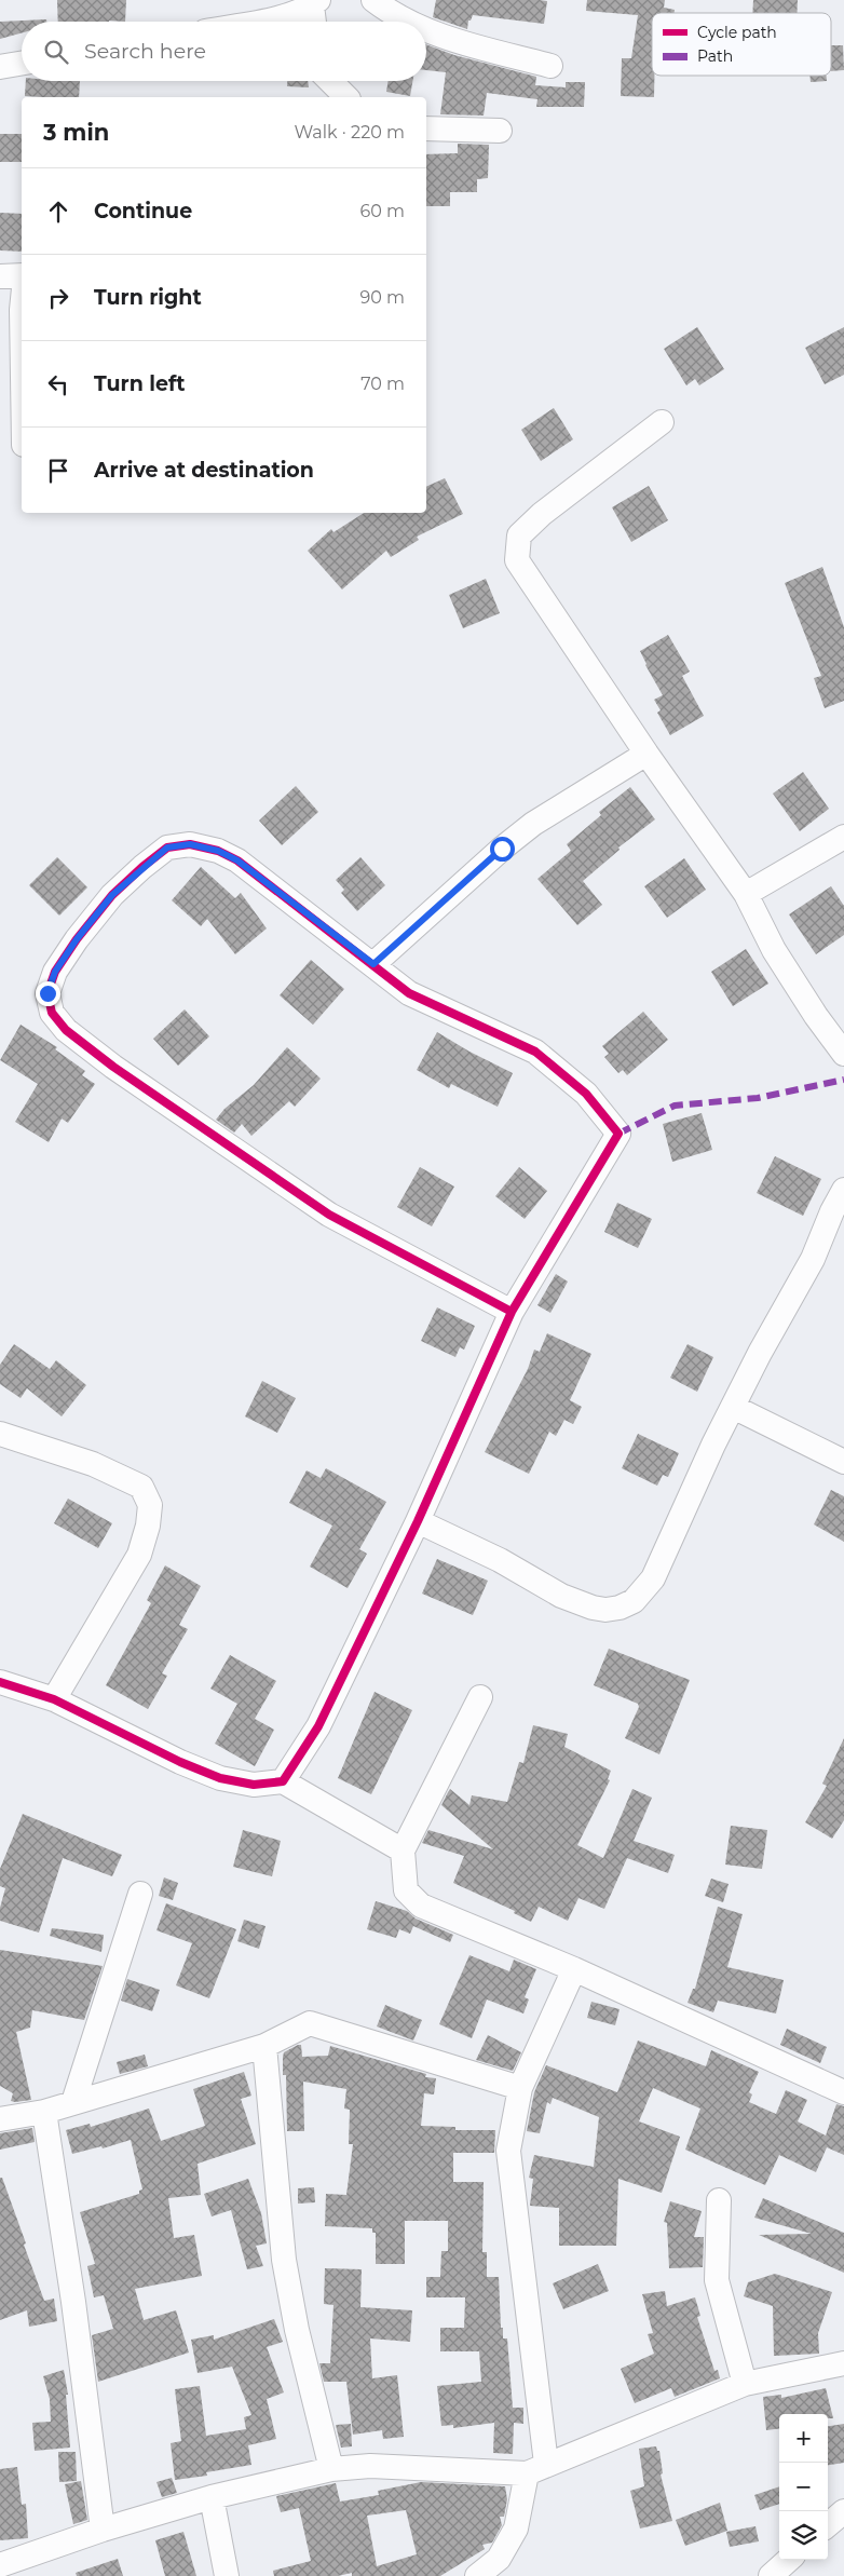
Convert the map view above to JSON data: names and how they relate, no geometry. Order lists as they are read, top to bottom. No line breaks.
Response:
{"legend":["Cycle path","Path"],"page":{"search":"Search here","heading":["3 min","Walk · 220 m"],"list":[["Continue","60 m"],["Turn right","90 m"],["Turn left","70 m"],"Arrive at destination"],"map_buttons":["+","−"]}}
